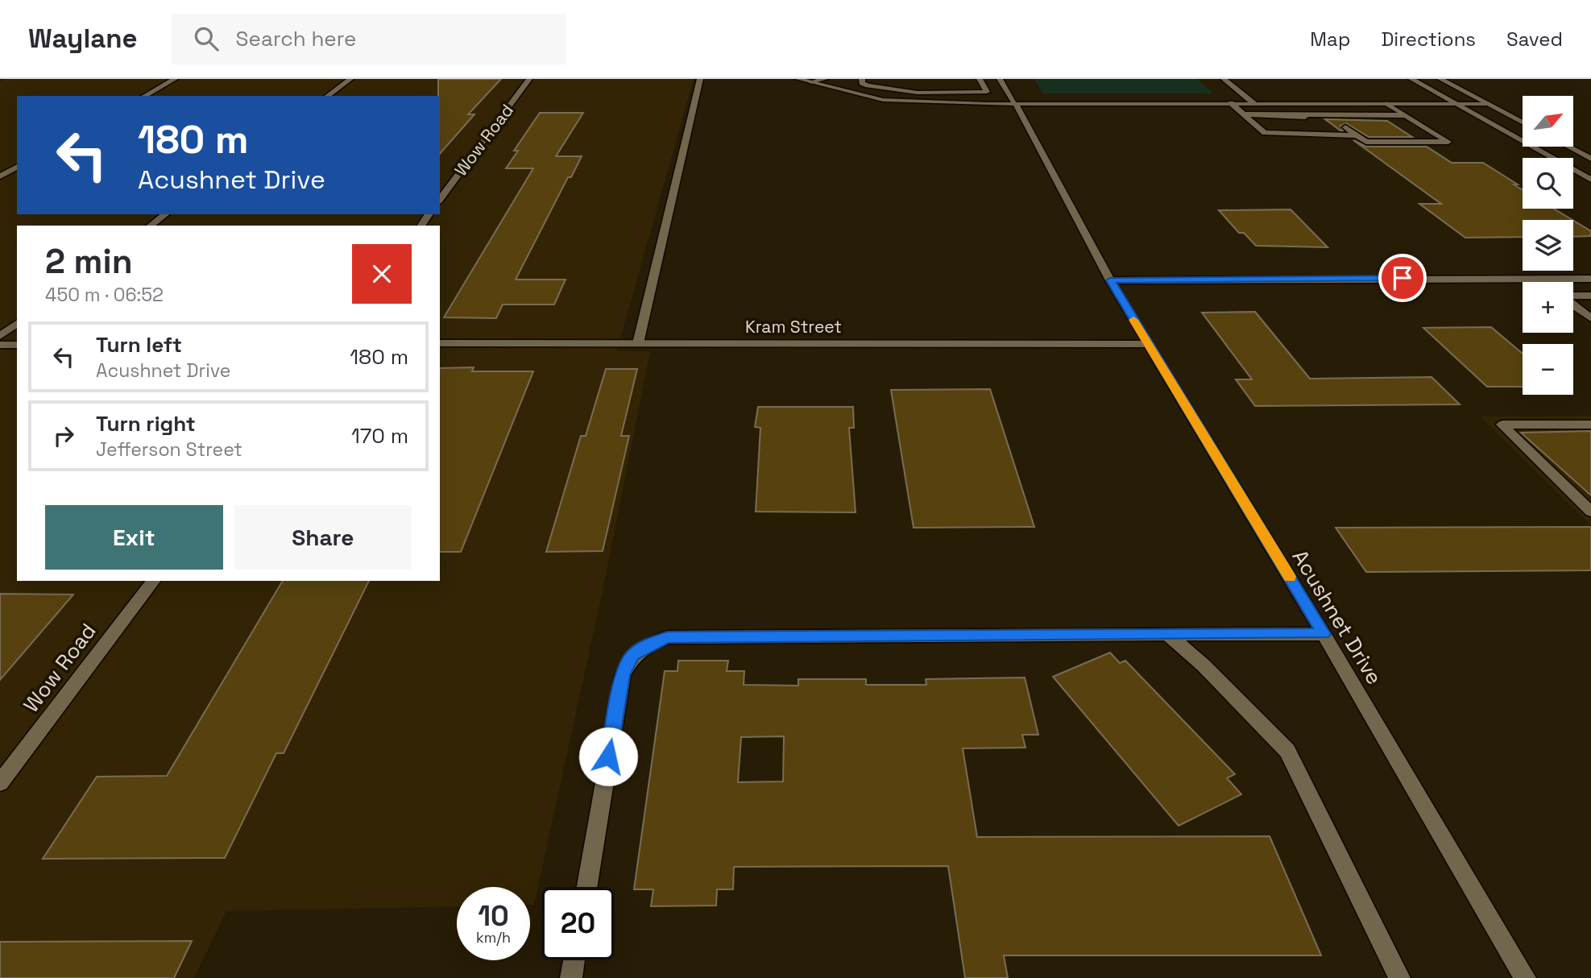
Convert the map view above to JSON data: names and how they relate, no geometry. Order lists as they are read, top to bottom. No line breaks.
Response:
{"streets":{"street":["Wow Road","Kram Street","Acushnet Drive"]},"crossings":[["Kram Street","Acushnet Drive"]],"north":"top right","page":{"header":"Waylane","search":"Search here","nav":["Map","Directions","Saved"],"map_buttons":["+","−"],"turn":["180 m","Acushnet Drive"],"heading":["2 min","450 m · 06:52"],"list":[{"name":"Turn left","note":"Acushnet Drive","value":"180 m"},{"name":"Turn right","note":"Jefferson Street","value":"170 m"}],"buttons":["Exit","Share"],"speed":"10 km/h","limit":"20"}}
